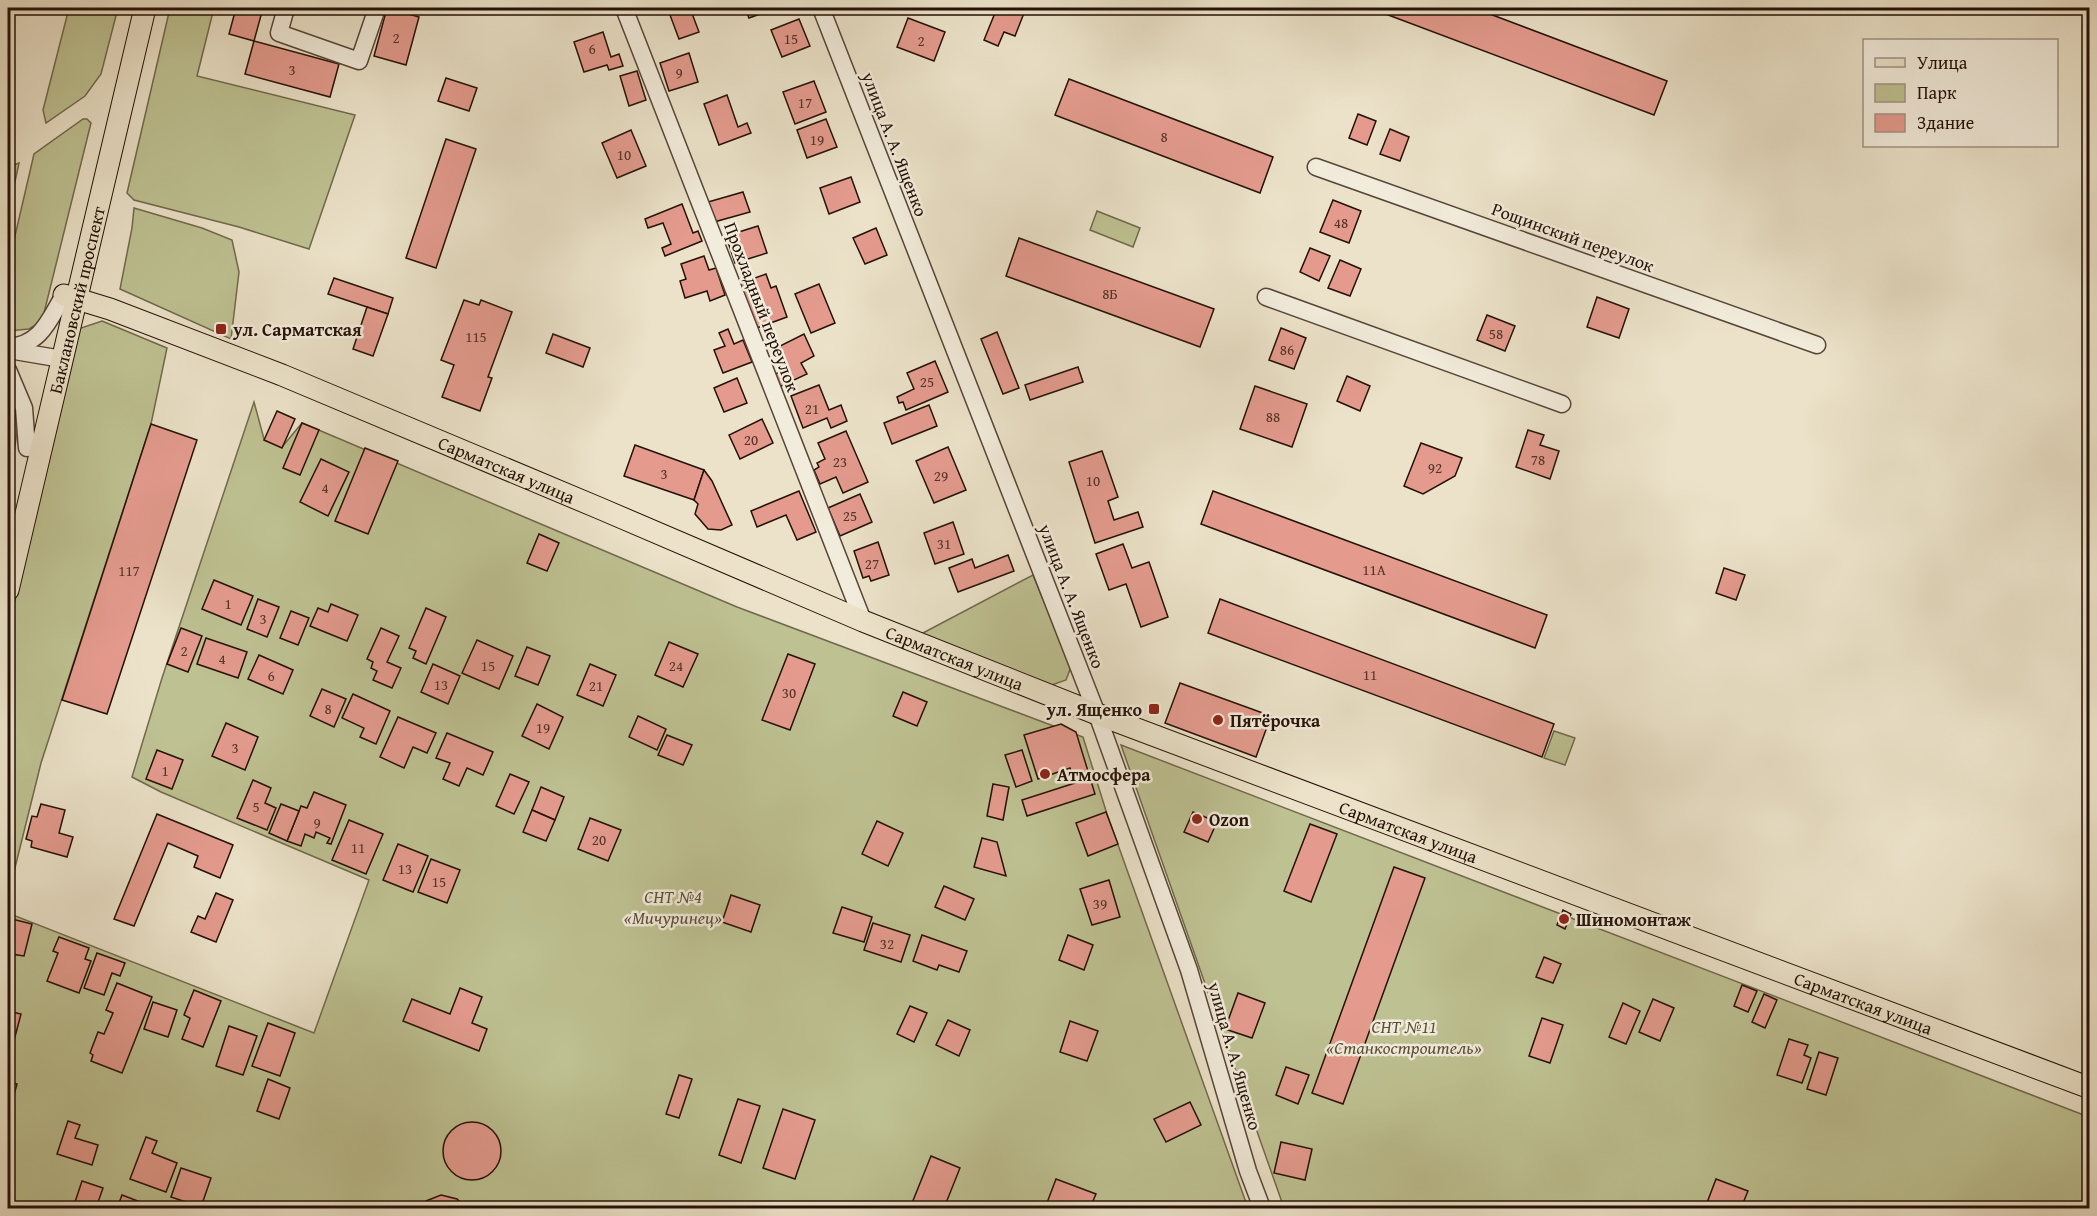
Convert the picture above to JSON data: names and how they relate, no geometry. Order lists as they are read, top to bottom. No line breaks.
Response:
{"streets":{"main road":["Баклановский проспект","Сарматская улица"],"street":["улица А. А. Ященко","Рощинский переулок","Прохладный переулок"]},"crossings":[["улица А. А. Ященко","Сарматская улица"],["Баклановский проспект","Сарматская улица"],["Прохладный переулок","Сарматская улица"]],"parks":["СНТ №4 «Мичуринец»","СНТ №11 «Станкостроитель»"],"places":{"transit":["ул. Сарматская","ул. Ященко"],"other":["Пятёрочка","Атмосфера","Ozon","Шиномонтаж"]},"house_numbers":["2","15","2","6","3","9","17","8","19","10","48","8Б","58","115","86","25","21","88","20","78","23","92","3","29","10","4","25","31","27","11А","117","1","3","2","4","15","24","11","6","13","21","30","8","19","3","1","5","9","20","11","13","15","39","32"],"legend":["Улица","Парк","Здание"]}
